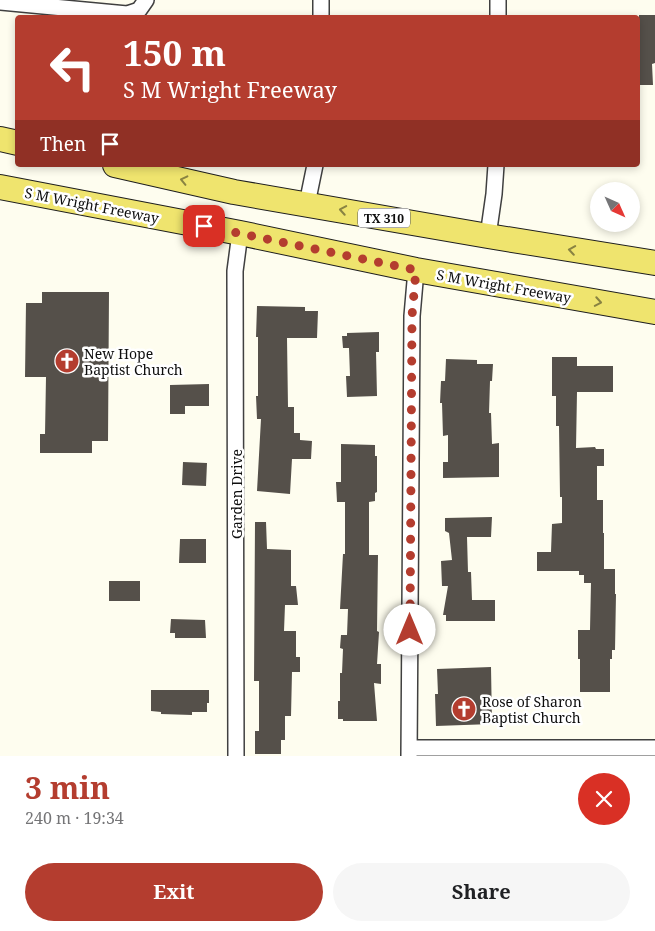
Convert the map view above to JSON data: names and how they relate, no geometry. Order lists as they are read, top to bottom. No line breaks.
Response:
{"streets":{"main road":["S M Wright Freeway","TX 310"],"street":["Garden Drive"]},"crossings":[["S M Wright Freeway","Garden Drive"]],"places":{"church":["New Hope Baptist Church","Rose of Sharon Baptist Church"]},"north":"bottom right","page":{"turn":["150 m","S M Wright Freeway"],"then":"Then","heading":["3 min","240 m · 19:34"],"buttons":["Exit","Share"]}}
